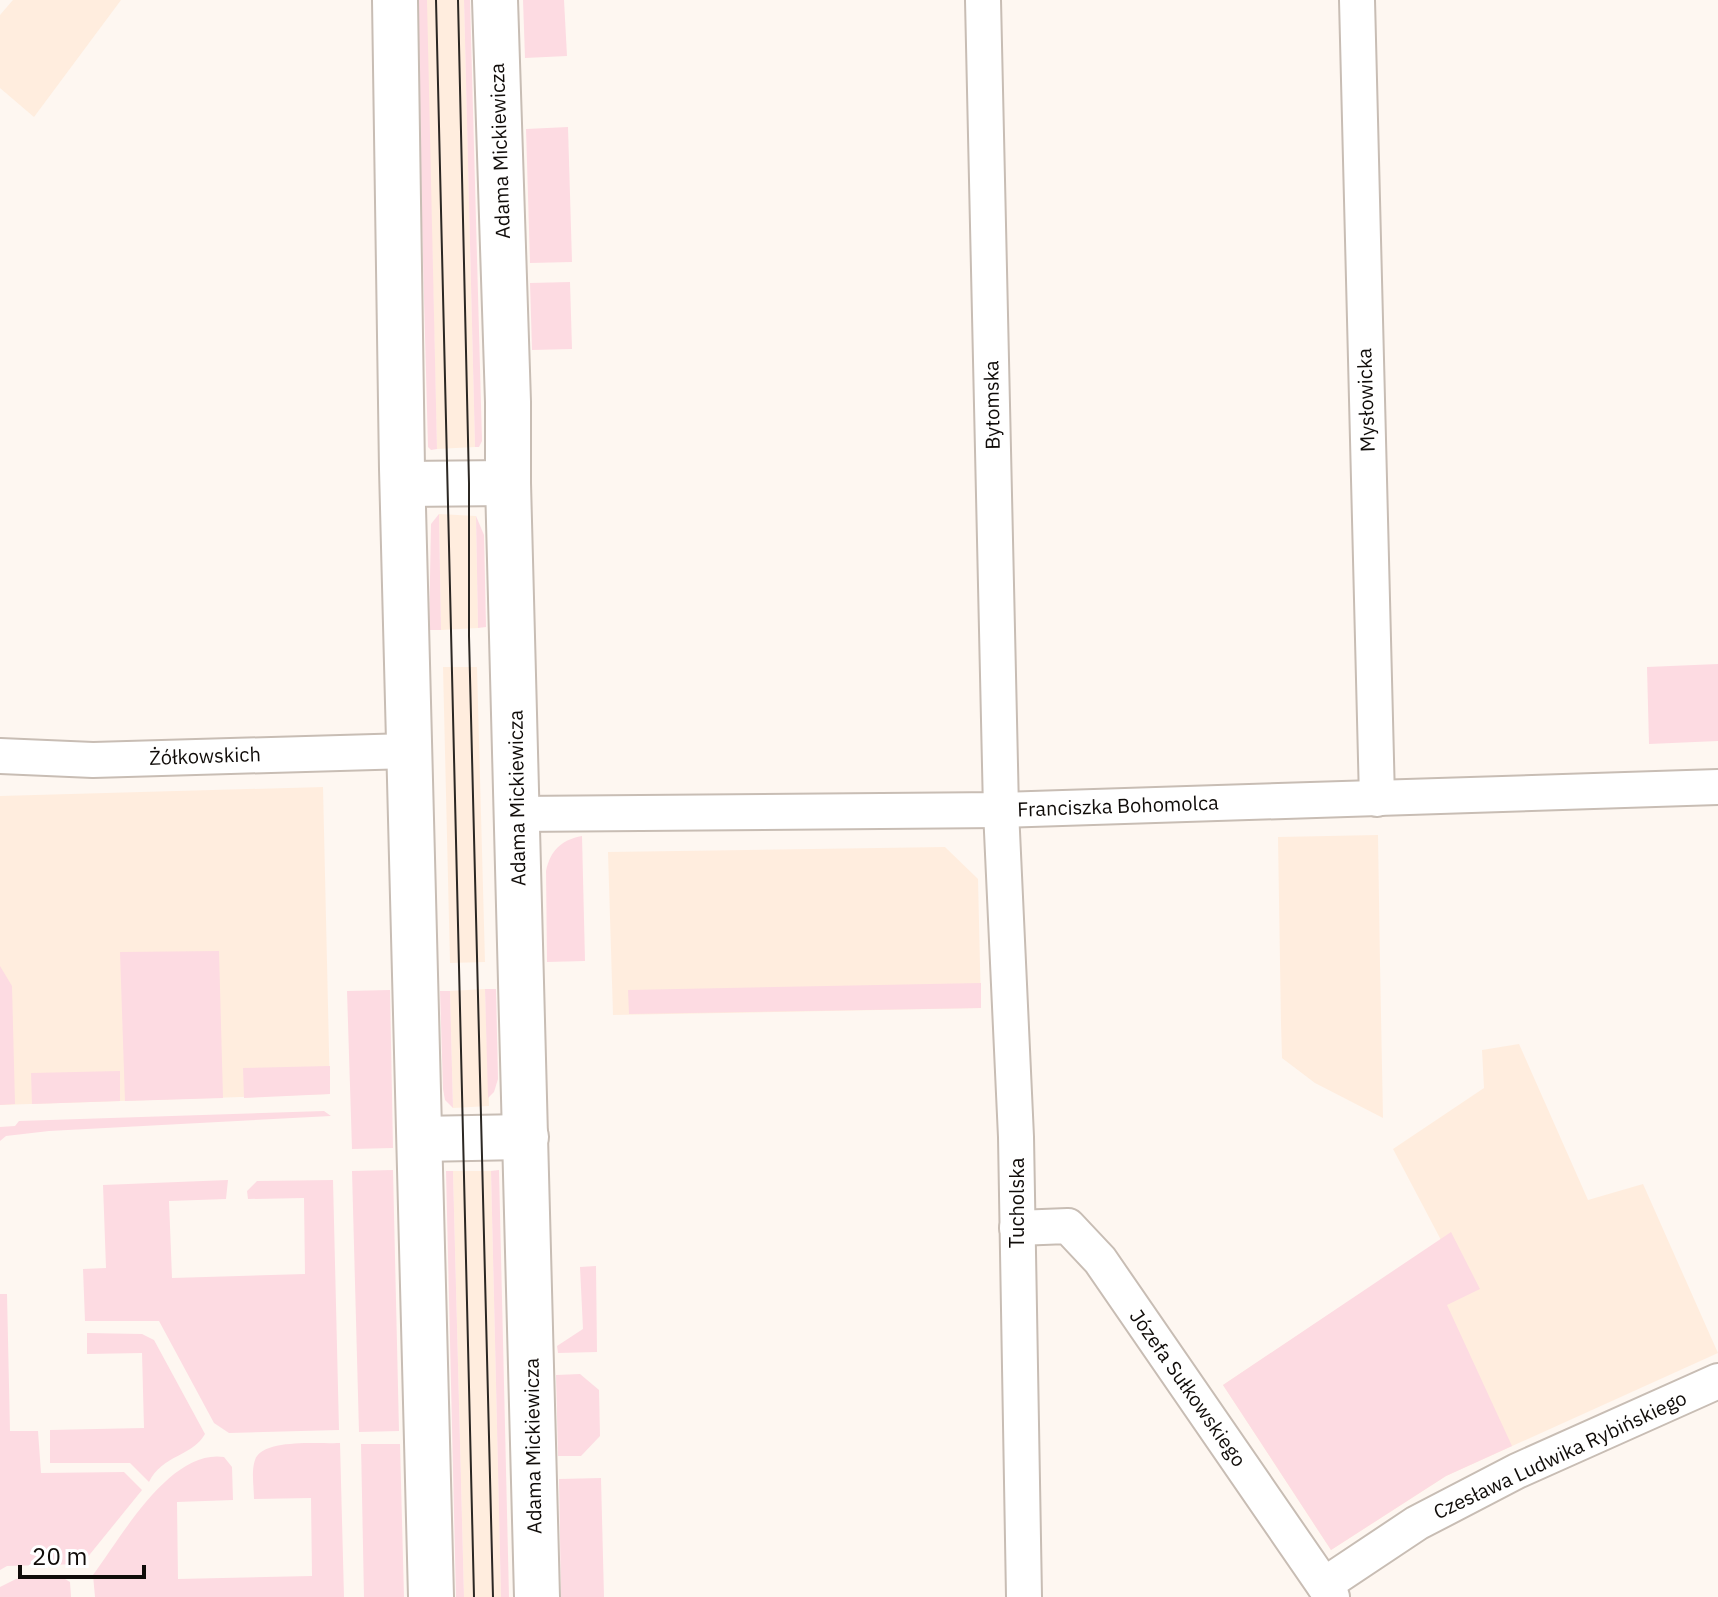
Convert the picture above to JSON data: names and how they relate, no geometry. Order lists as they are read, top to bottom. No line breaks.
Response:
{"streets":{"street":["Adama Mickiewicza","Mysłowicka","Bytomska","Żółkowskich","Franciszka Bohomolca","Tucholska","Józefa Sułkowskiego","Czesława Ludwika Rybińskiego"]},"crossings":[["Adama Mickiewicza","Franciszka Bohomolca"],["Mysłowicka","Franciszka Bohomolca"],["Bytomska","Franciszka Bohomolca"],["Bytomska","Tucholska"],["Franciszka Bohomolca","Tucholska"],["Tucholska","Józefa Sułkowskiego"],["Józefa Sułkowskiego","Czesława Ludwika Rybińskiego"]],"scale_bar":"20 m"}
